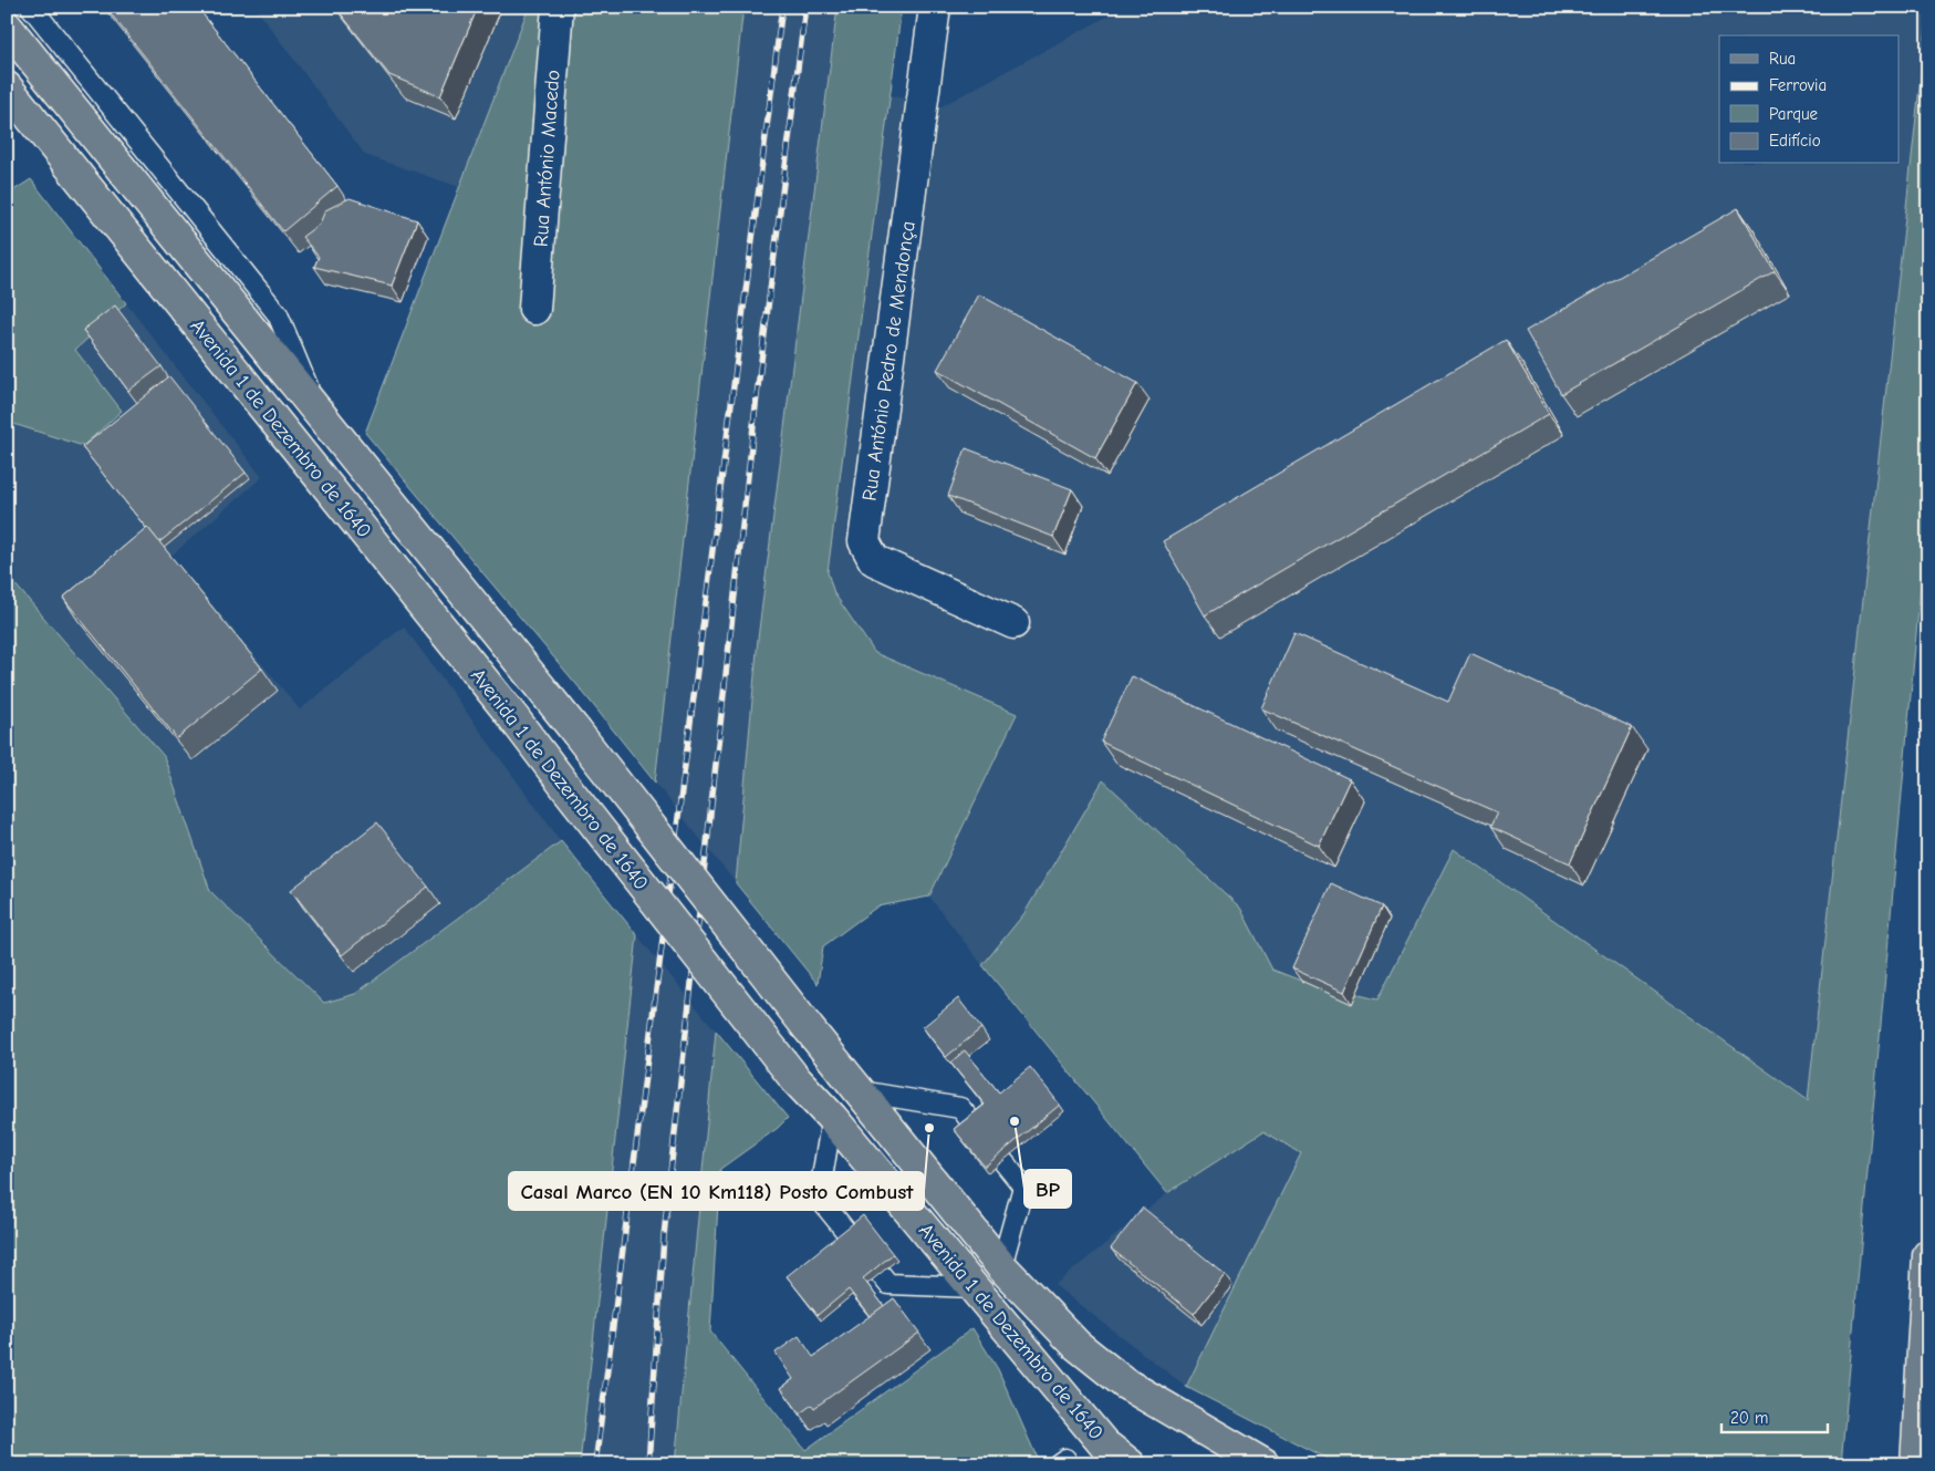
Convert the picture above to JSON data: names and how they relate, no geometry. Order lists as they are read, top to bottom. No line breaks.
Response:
{"streets":{"main road":["Avenida 1 de Dezembro de 1640"],"street":["Rua António Macedo","Rua António Pedro de Mendonça"]},"places":["BP","Casal Marco (EN 10 Km118) Posto Combust"],"legend":["Rua","Ferrovia","Parque","Edifício"],"scale_bar":"20 m"}
